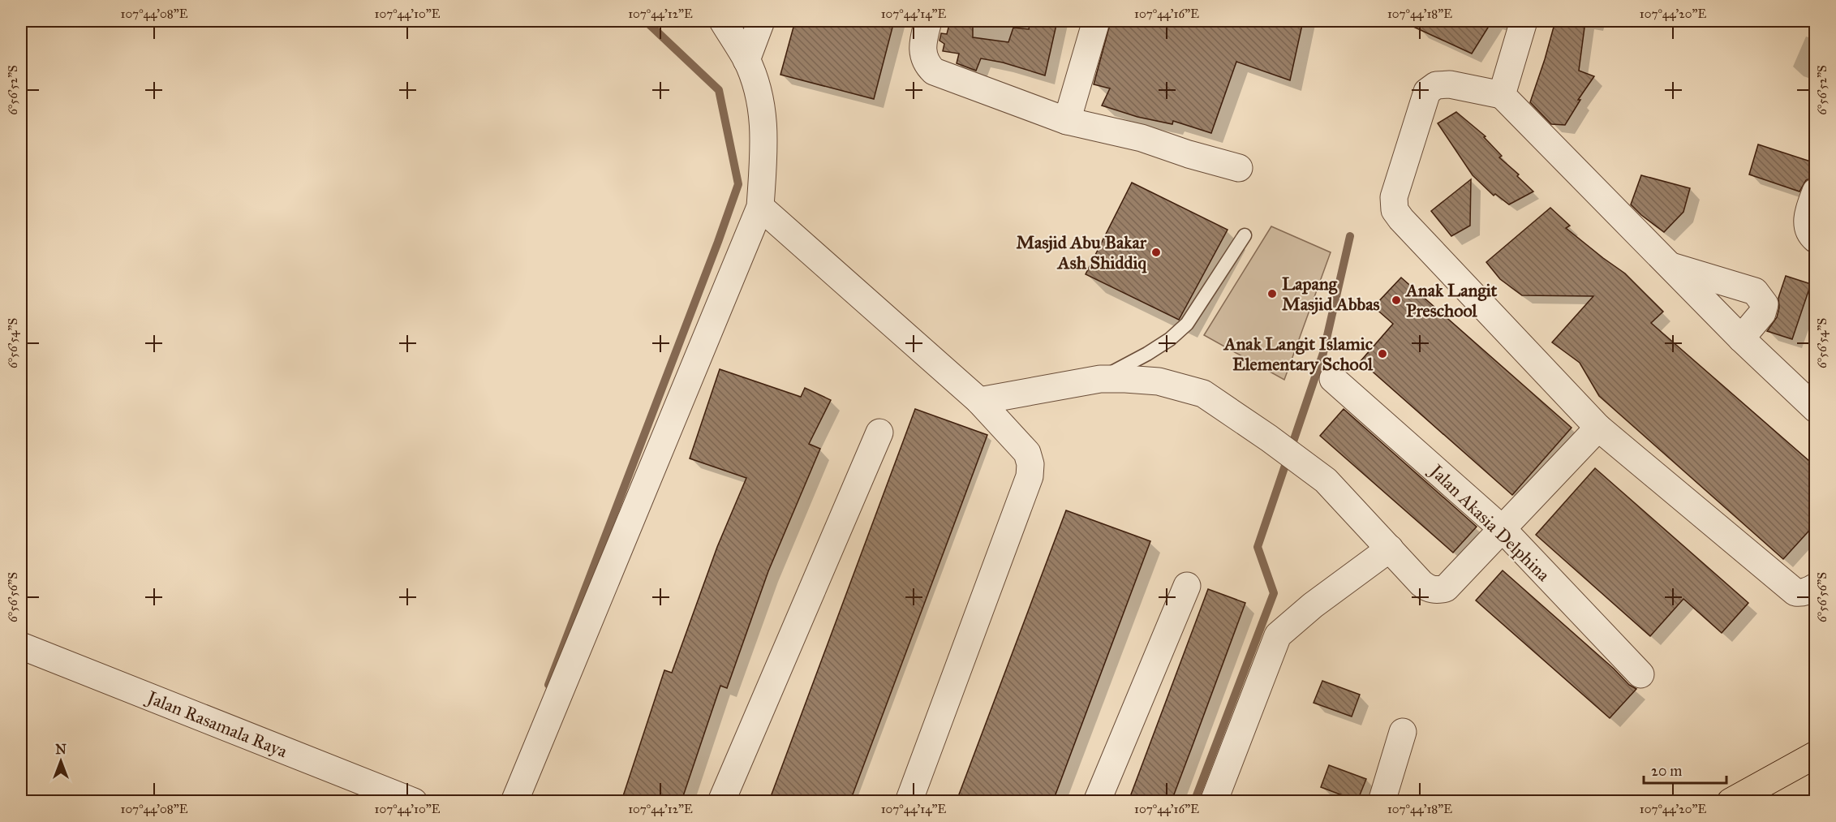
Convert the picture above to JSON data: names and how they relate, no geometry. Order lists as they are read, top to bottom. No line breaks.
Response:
{"streets":{"street":["Jalan Akasia Delphina","Jalan Rasamala Raya"]},"places":["Masjid Abu Bakar Ash Shiddiq","Lapang Masjid Abbas","Anak Langit Preschool","Anak Langit Islamic Elementary School"],"scale_bar":"20 m","north":"top","coordinates":["107°44'08\"E","107°44'10\"E","107°44'12\"E","107°44'14\"E","107°44'16\"E","107°44'18\"E","107°44'20\"E","6°56'52\"S","6°56'54\"S","6°56'56\"S"]}
